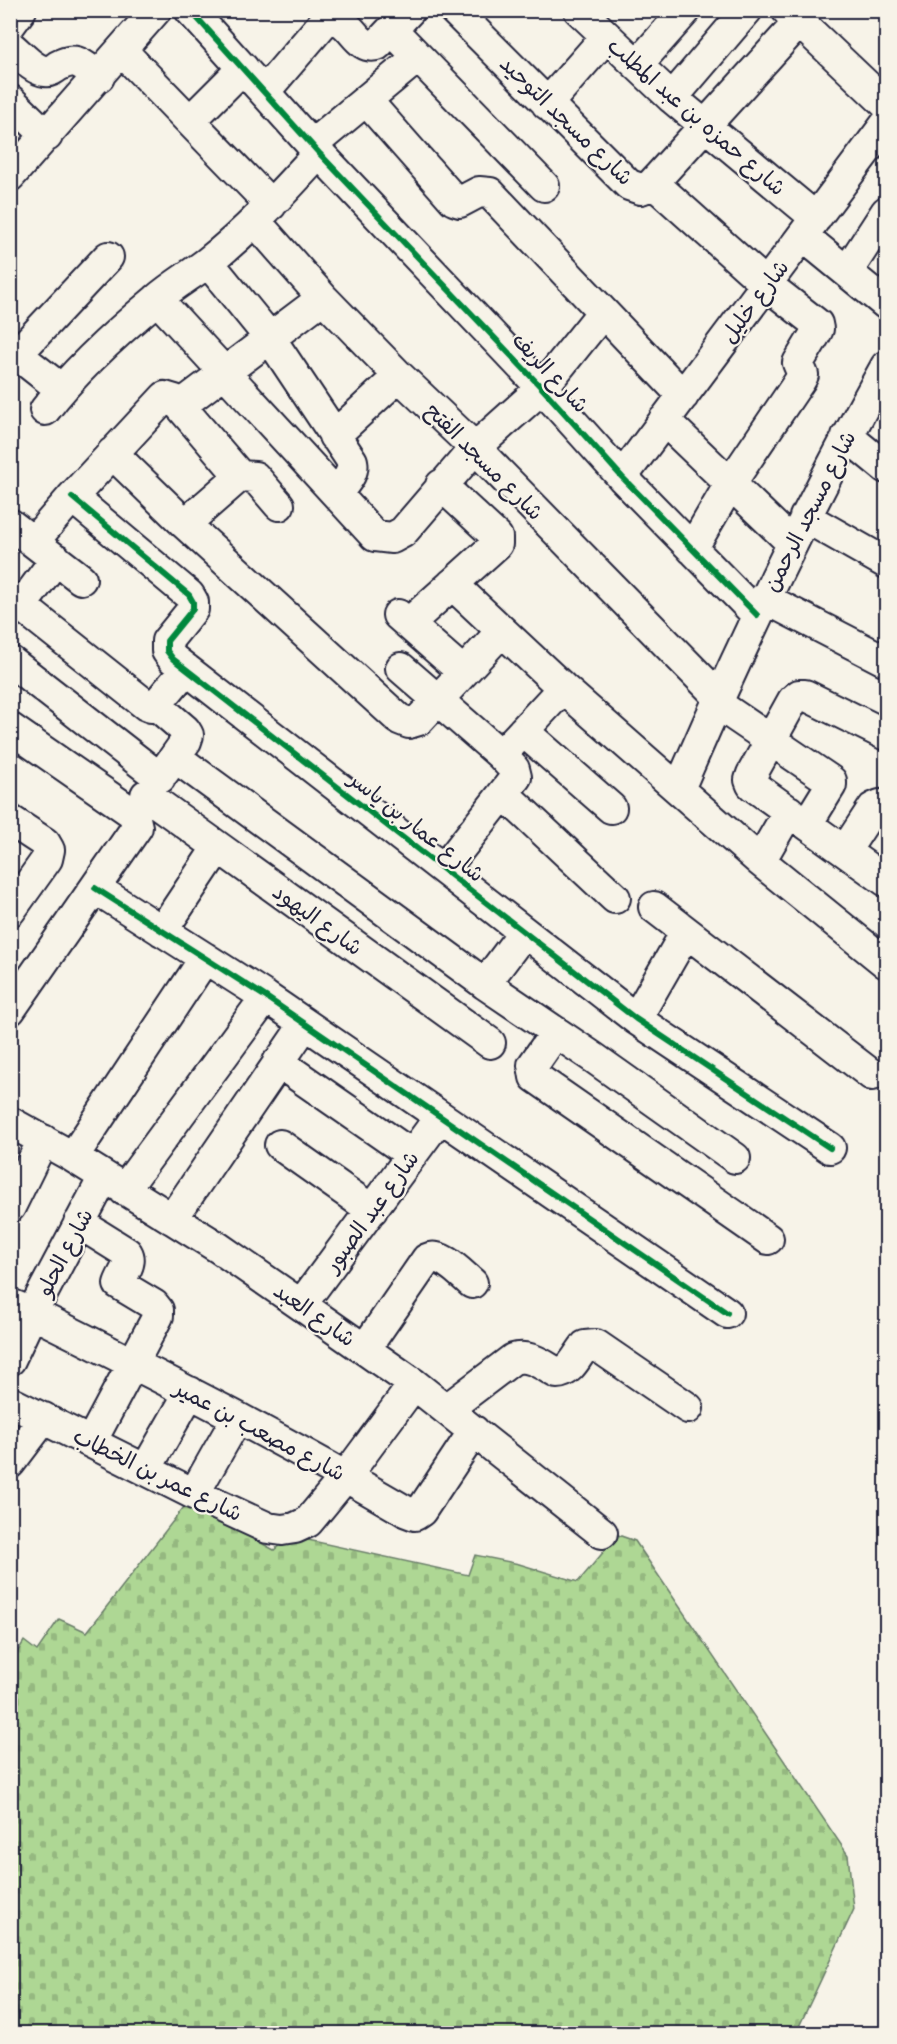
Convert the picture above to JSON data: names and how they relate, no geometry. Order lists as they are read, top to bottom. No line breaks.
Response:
{"streets":{"street":["شارع حمزه بن عبد المطلب","شارع مسجد التوحيد","شارع خليل","شارع الريف","شارع مسجد الفتح","شارع مسجد الرحمن","شارع عمار بن ياسر","شارع اليهود","شارع عبد الصبور","شارع الحلو","شارع العبد","شارع مصعب بن عمير","شارع عمر بن الخطاب"]},"crossings":[["شارع حمزه بن عبد المطلب","شارع خليل"],["شارع مسجد التوحيد","شارع خليل"],["شارع خليل","شارع الريف"],["شارع الريف","شارع مسجد الرحمن"],["شارع مسجد الفتح","شارع مسجد الرحمن"],["شارع عبد الصبور","شارع العبد"],["شارع الحلو","شارع العبد"],["شارع الحلو","شارع مصعب بن عمير"],["شارع العبد","شارع مصعب بن عمير"],["شارع مصعب بن عمير","شارع عمر بن الخطاب"]]}
